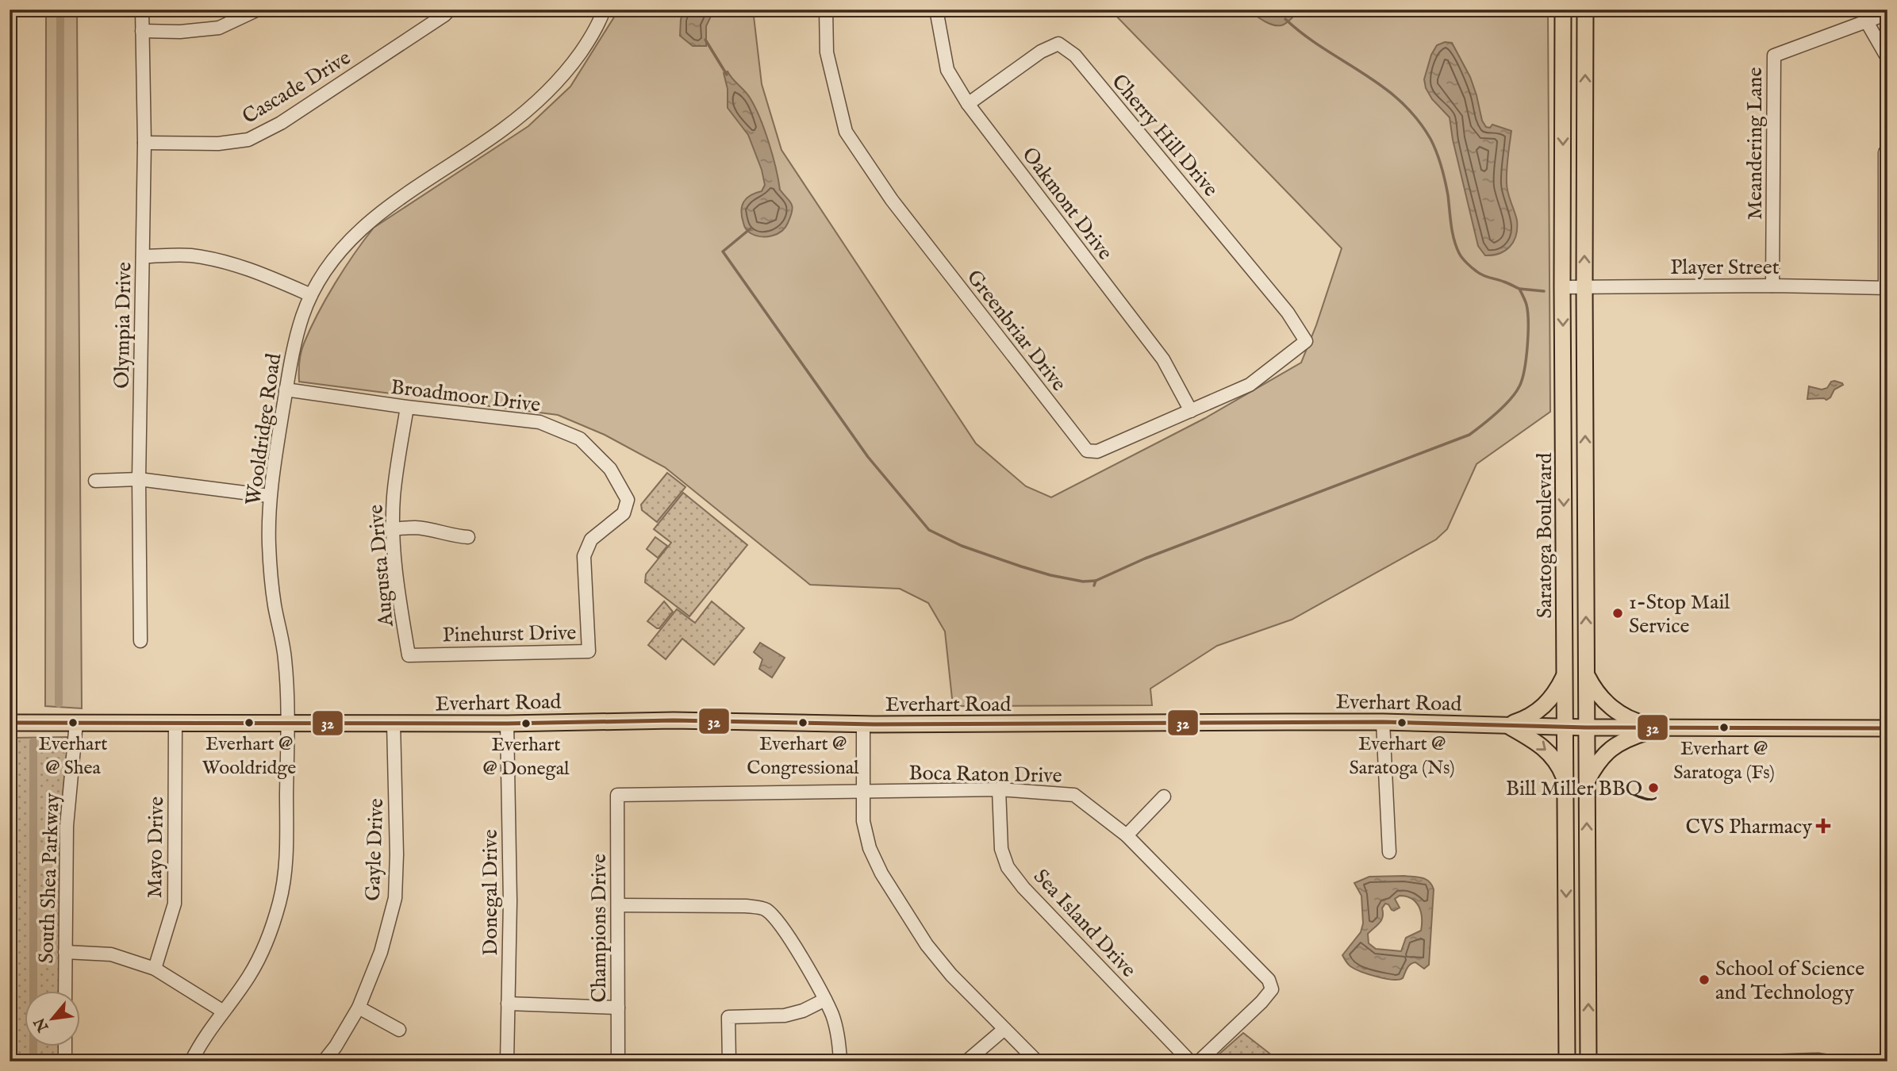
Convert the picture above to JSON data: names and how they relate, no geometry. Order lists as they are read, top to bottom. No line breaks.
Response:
{"streets":{"main road":["Saratoga Boulevard","Everhart Road"],"street":["Cascade Drive","Cherry Hill Drive","Meandering Lane","Oakmont Drive","Player Street","Olympia Drive","Greenbriar Drive","Broadmoor Drive","Wooldridge Road","Augusta Drive","Pinehurst Drive","Boca Raton Drive","Mayo Drive","Gayle Drive","South Shea Parkway","Donegal Drive","Sea Island Drive","Champions Drive"]},"crossings":[["Cascade Drive","Olympia Drive"],["Cherry Hill Drive","Oakmont Drive"],["Cherry Hill Drive","Greenbriar Drive"],["Meandering Lane","Player Street"],["Oakmont Drive","Greenbriar Drive"],["Player Street","Saratoga Boulevard"],["Broadmoor Drive","Wooldridge Road"],["Broadmoor Drive","Augusta Drive"],["Broadmoor Drive","Pinehurst Drive"],["Wooldridge Road","Everhart Road"],["Saratoga Boulevard","Everhart Road"],["Augusta Drive","Pinehurst Drive"],["Everhart Road","Mayo Drive"],["Everhart Road","Gayle Drive"],["Everhart Road","South Shea Parkway"],["Everhart Road","Donegal Drive"],["Boca Raton Drive","Sea Island Drive"],["Boca Raton Drive","Champions Drive"]],"places":{"other":["1-Stop Mail Service","Everhart @ Shea","Everhart @ Wooldridge","Everhart @ Congressional","Everhart @ Saratoga (Ns)","Everhart @ Donegal","Everhart @ Saratoga (Fs)","Bill Miller BBQ","School of Science and Technology"],"health":["CVS Pharmacy"]},"lines":["transit line 32"],"north":"bottom left"}
